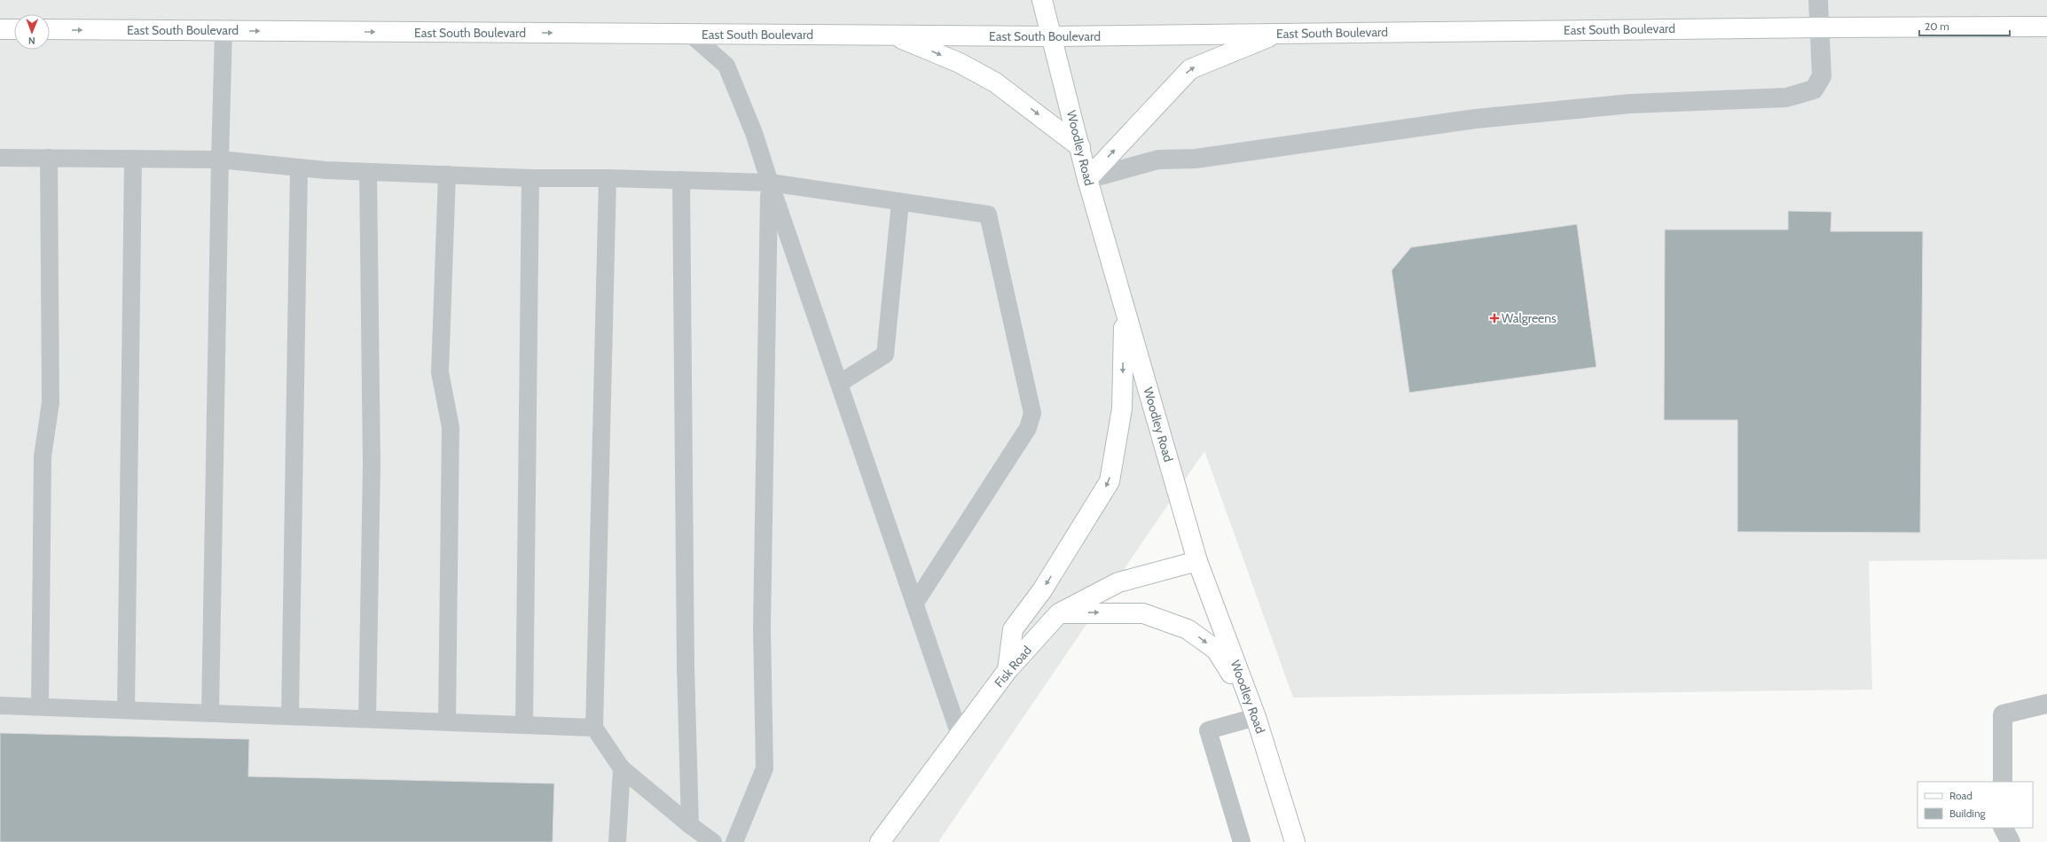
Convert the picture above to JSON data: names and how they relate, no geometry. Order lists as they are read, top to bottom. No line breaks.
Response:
{"streets":{"main road":["East South Boulevard","Woodley Road","Fisk Road"]},"crossings":[["East South Boulevard","Woodley Road"],["Woodley Road","Fisk Road"]],"places":{"health":["Walgreens"]},"legend":["Road","Building"],"scale_bar":"20 m","north":"bottom"}
